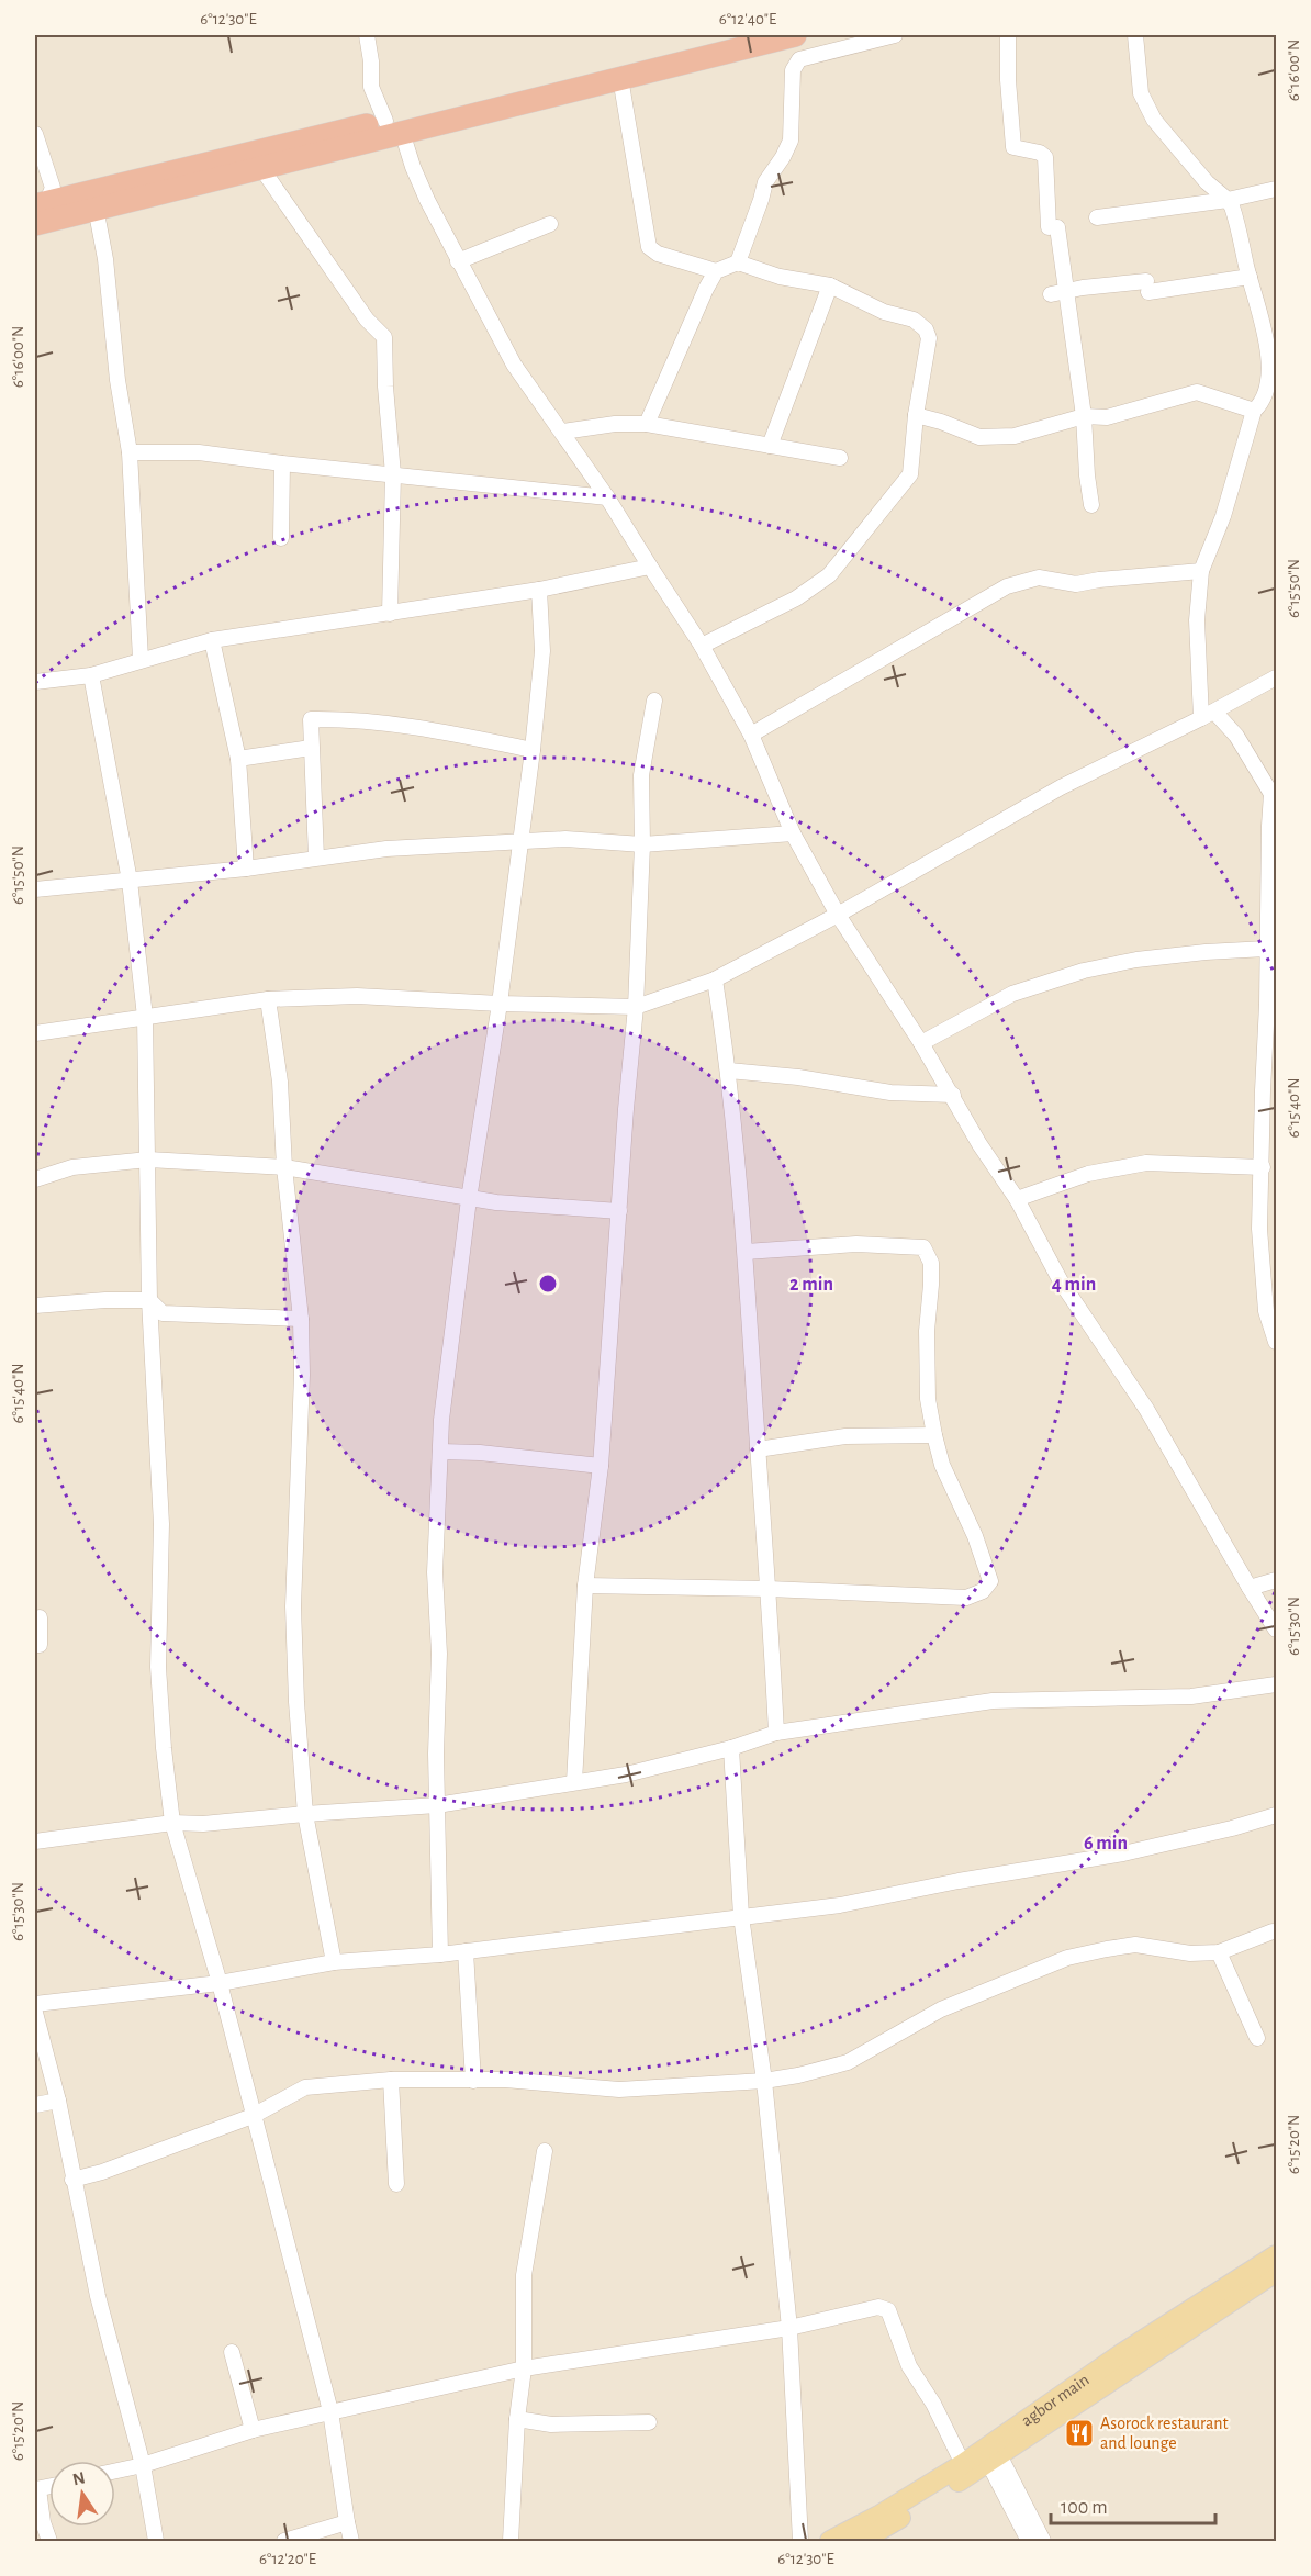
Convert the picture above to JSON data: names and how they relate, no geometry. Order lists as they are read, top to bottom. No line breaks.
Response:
{"streets":{"main road":["agbor main"]},"places":{"restaurant":["Asorock restaurant and lounge"]},"scale_bar":"100 m","north":"top","coordinates":["6°12'30\"E","6°12'40\"E","6°16'00\"N","6°15'50\"N","6°15'40\"N","6°15'30\"N","6°15'20\"N","6°12'20\"E"],"rings":["2 min","4 min","6 min"]}
